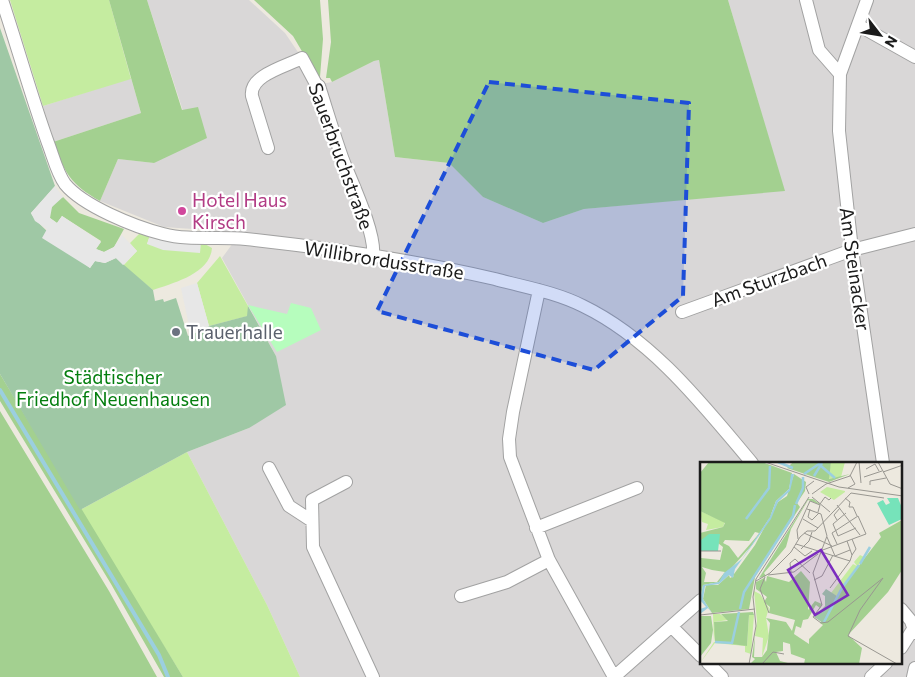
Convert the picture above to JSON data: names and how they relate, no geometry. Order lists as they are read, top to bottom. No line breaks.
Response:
{"streets":{"street":["Sauerbruchstraße","Willibrordusstraße","Am Steinacker","Am Sturzbach"]},"crossings":[["Sauerbruchstraße","Willibrordusstraße"],["Am Steinacker","Am Sturzbach"]],"parks":["Städtischer Friedhof Neuenhausen"],"places":["Hotel Haus Kirsch","Trauerhalle"],"north":"bottom right"}
